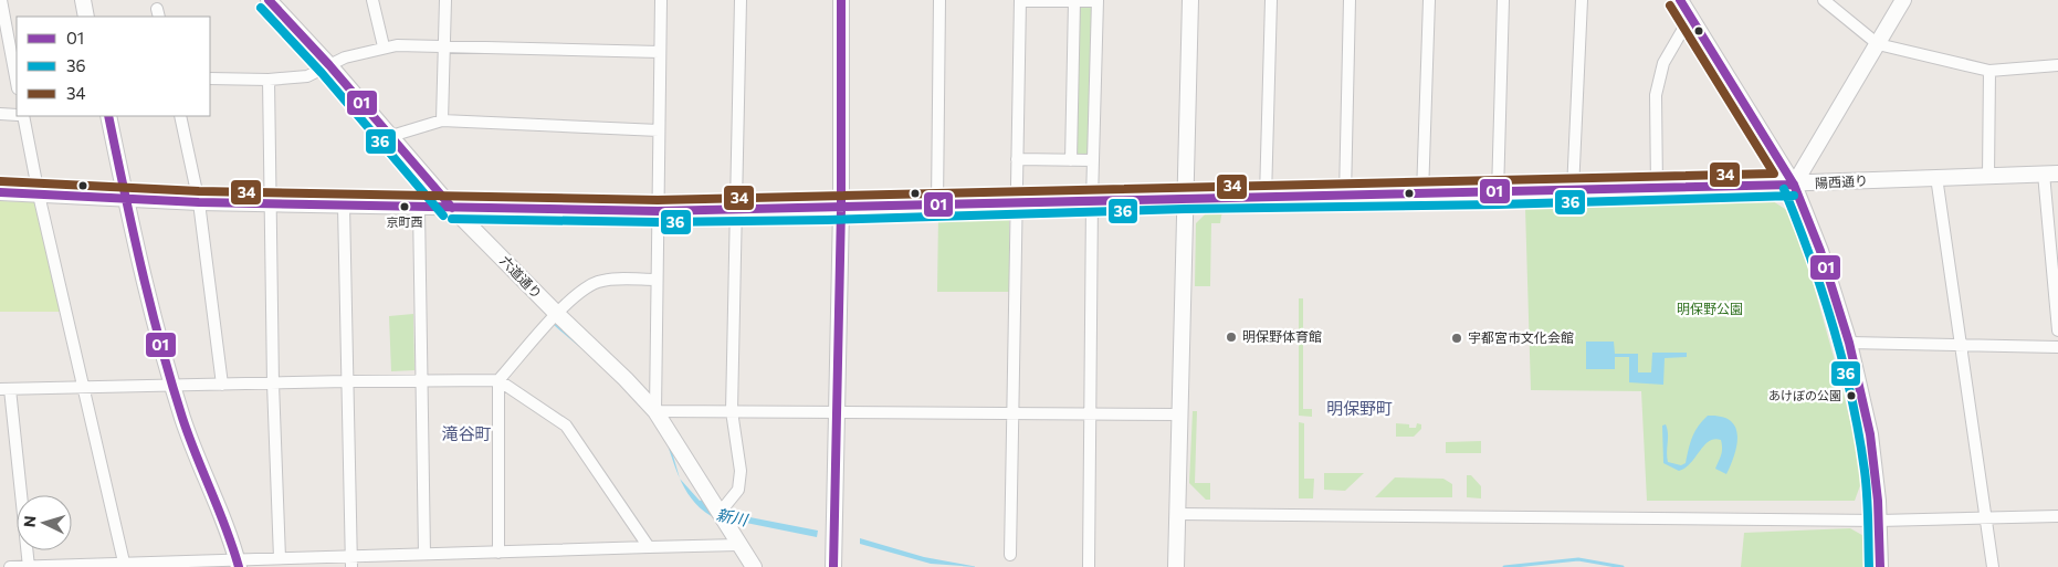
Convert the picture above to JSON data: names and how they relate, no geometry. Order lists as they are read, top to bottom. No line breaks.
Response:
{"streets":{"street":["陽西通り","六道通り"]},"crossings":[["陽西通り","六道通り"]],"districts":["明保野町","滝谷町"],"water":["新川"],"parks":["明保野公園"],"places":["京町西","明保野体育館","宇都宮市文化会館","あけぼの公園"],"lines":["transit line 01","transit line 34","transit line 36"],"legend":["01","36","34"],"north":"left"}
